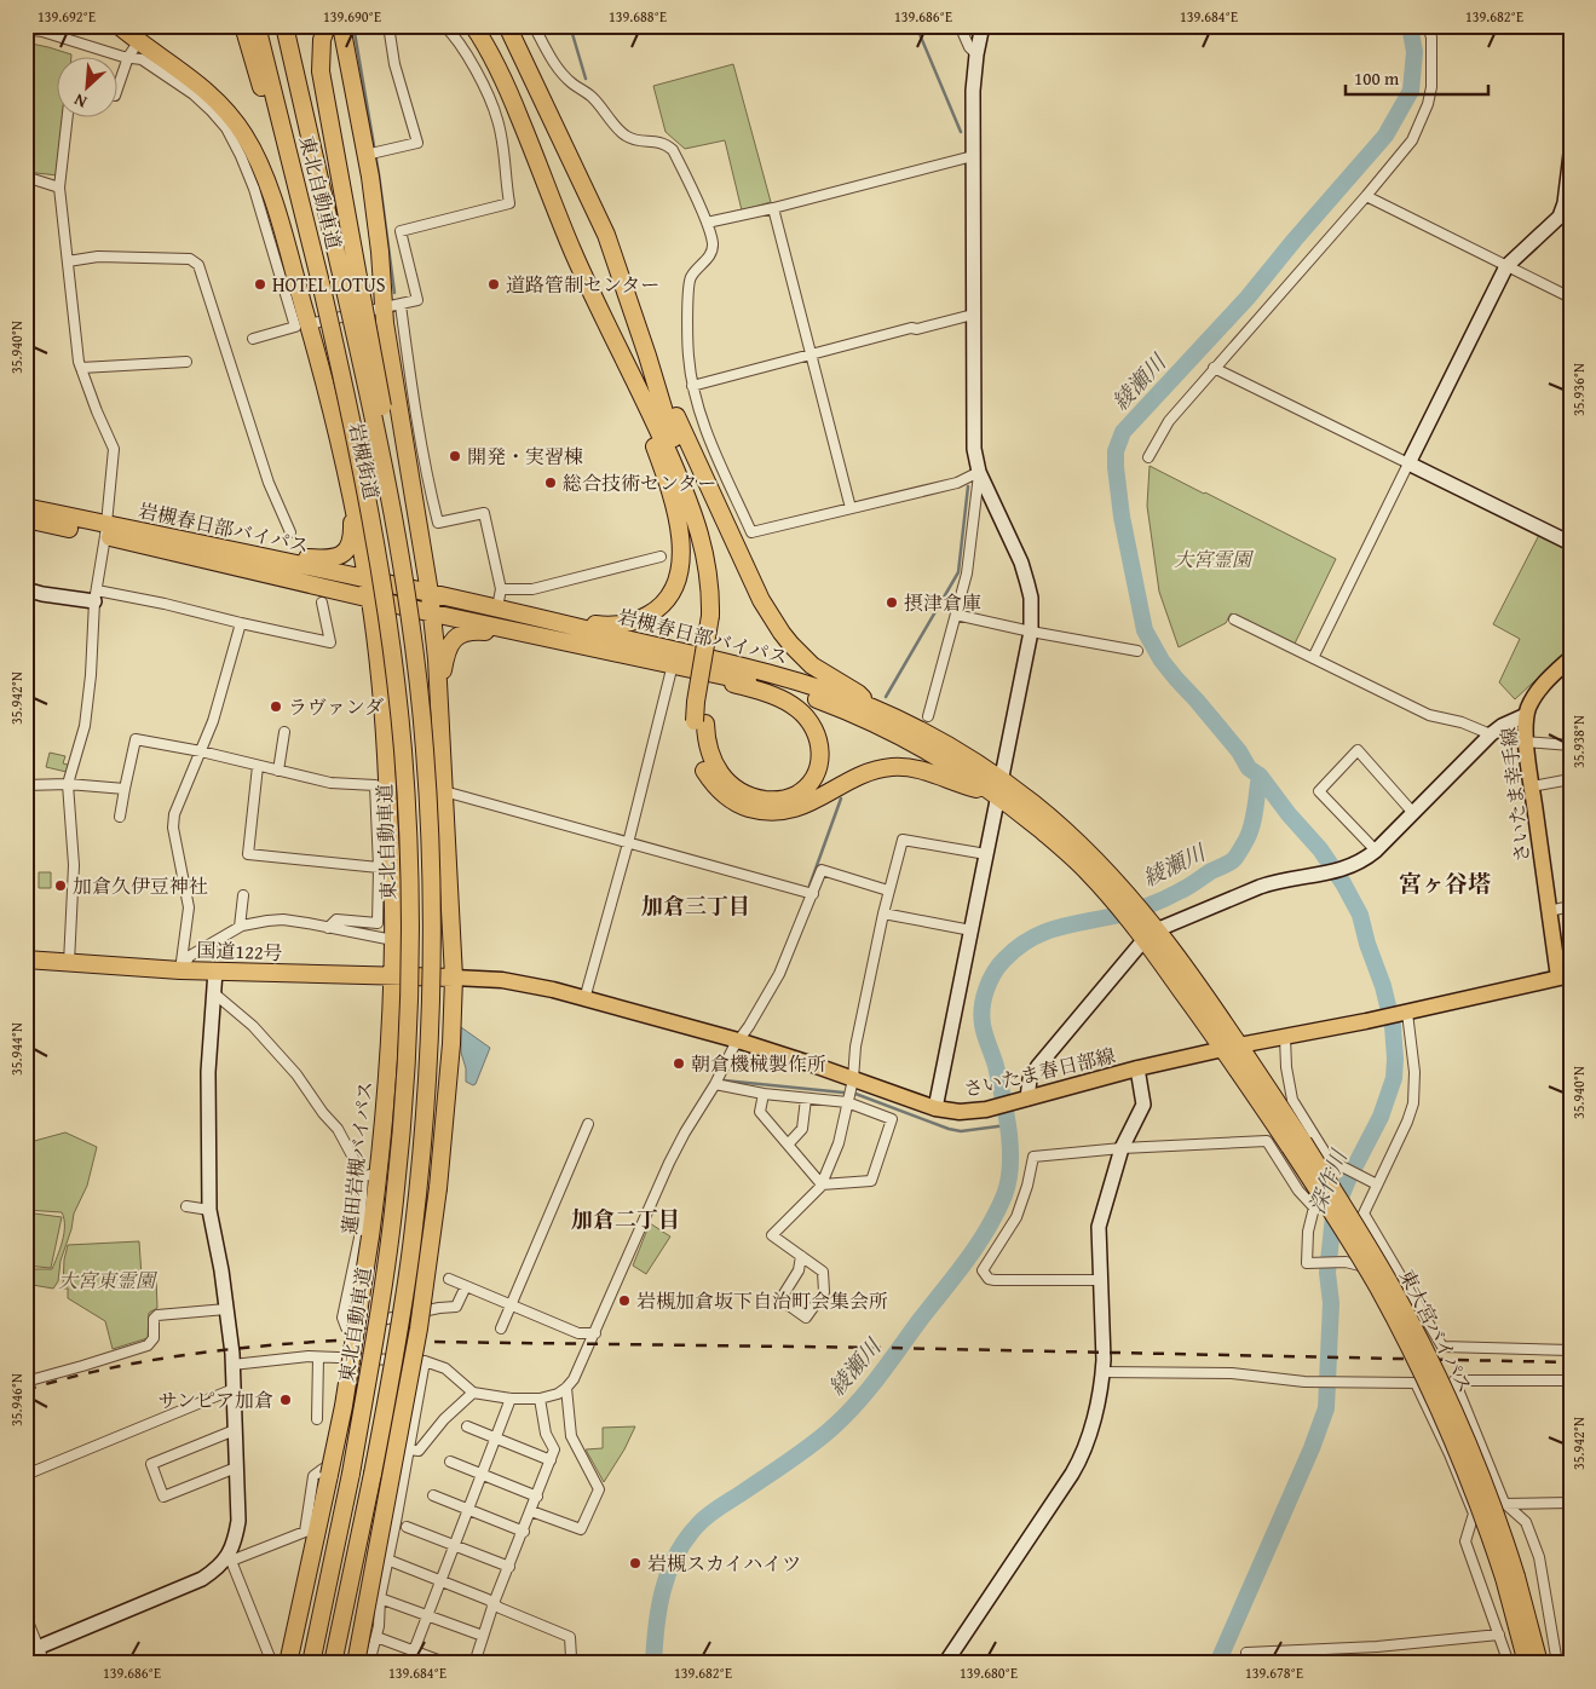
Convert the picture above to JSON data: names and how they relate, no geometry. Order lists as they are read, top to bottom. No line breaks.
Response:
{"streets":{"highway":["東北自動車道","岩槻街道","岩槻春日部バイパス","国道122号","蓮田岩槻バイパス","東大宮バイパス"],"main road":["さいたま幸手線","さいたま春日部線"]},"crossings":[["岩槻街道","岩槻春日部バイパス"],["岩槻街道","国道122号"],["岩槻街道","蓮田岩槻バイパス"],["岩槻春日部バイパス","さいたま春日部線"],["岩槻春日部バイパス","東大宮バイパス"],["さいたま幸手線","さいたま春日部線"],["国道122号","さいたま春日部線"],["国道122号","蓮田岩槻バイパス"],["さいたま春日部線","東大宮バイパス"]],"districts":["宮ヶ谷塔","加倉三丁目","加倉二丁目"],"water":["綾瀬川","深作川"],"parks":["大宮霊園","大宮東霊園"],"places":["HOTEL LOTUS","道路管制センター","開発・実習棟","総合技術センター","摂津倉庫","ラヴァンダ","加倉久伊豆神社","朝倉機械製作所","岩槻加倉坂下自治町会集会所","サンピア加倉","岩槻スカイハイツ"],"scale_bar":"100 m","north":"bottom left","coordinates":["139.692°E","139.690°E","139.688°E","139.686°E","139.684°E","139.682°E","35.940°N","35.936°N","35.942°N","35.938°N","35.944°N","35.946°N","139.680°E","139.678°E"]}
